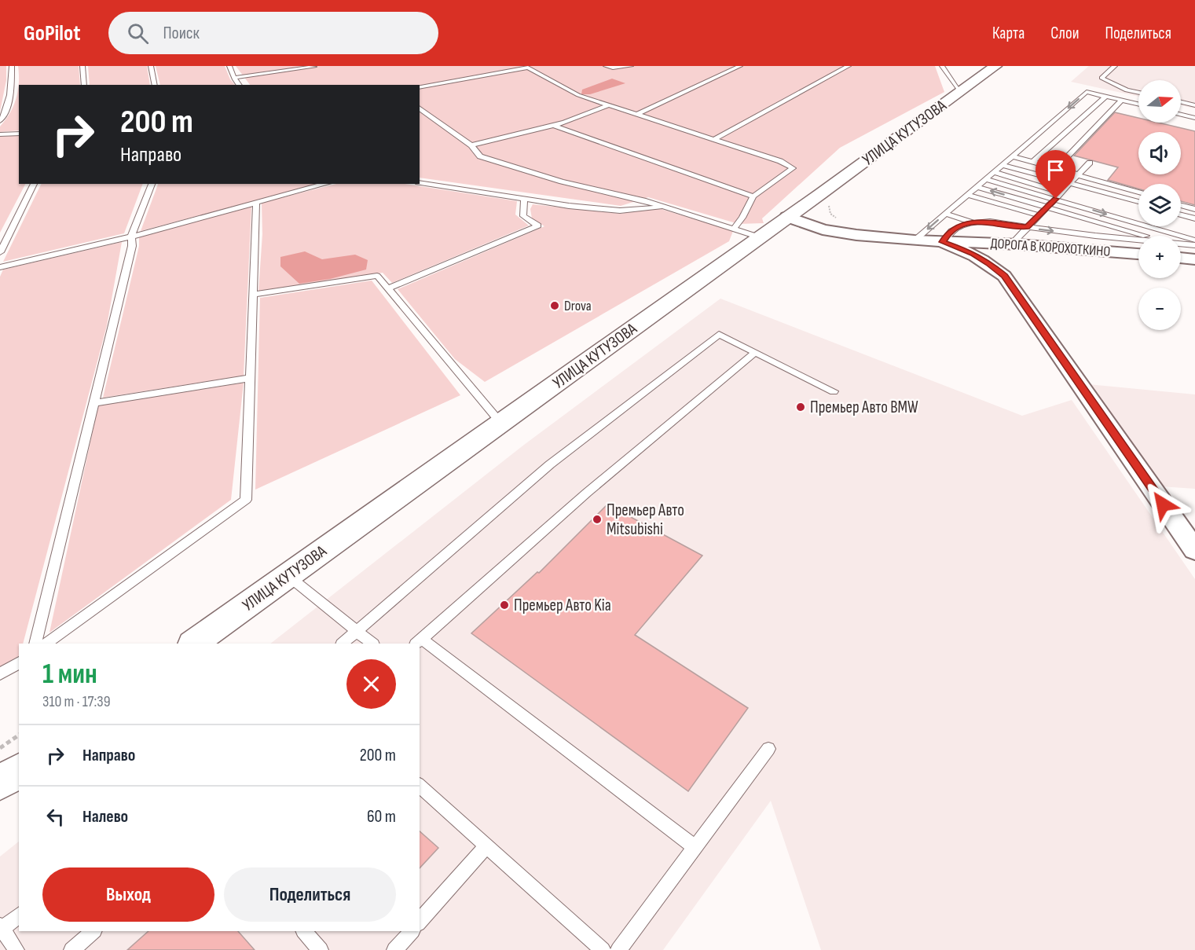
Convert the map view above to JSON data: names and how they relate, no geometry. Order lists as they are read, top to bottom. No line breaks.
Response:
{"streets":{"main road":["УЛИЦА КУТУЗОВА"],"street":["ДОРОГА В КОРОХОТКИНО"]},"crossings":[["УЛИЦА КУТУЗОВА","ДОРОГА В КОРОХОТКИНО"]],"places":["Drova","Премьер Авто BMW","Премьер Авто Mitsubishi","Премьер Авто Kia"],"north":"right","page":{"header":"GoPilot","search":"Поиск","nav":["Карта","Слои","Поделиться"],"map_buttons":["+","−"],"turn":["200 m","Направо"],"heading":["1 мин","310 m · 17:39"],"list":[{"name":"Направо","value":"200 m"},{"name":"Налево","value":"60 m"}],"buttons":["Выход","Поделиться"]}}
